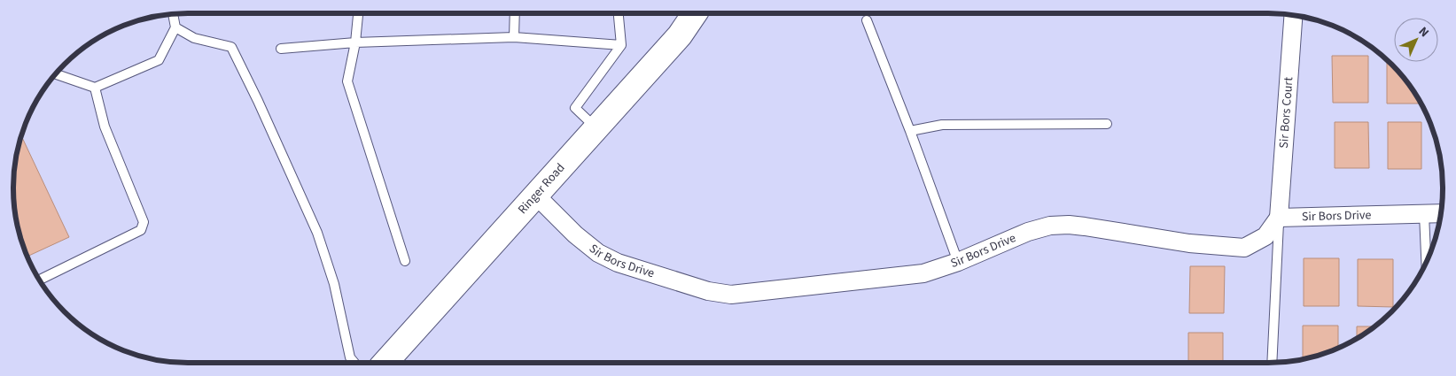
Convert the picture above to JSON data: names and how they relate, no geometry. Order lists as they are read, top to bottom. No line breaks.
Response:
{"streets":{"street":["Sir Bors Court","Ringer Road","Sir Bors Drive"]},"crossings":[["Sir Bors Court","Sir Bors Drive"],["Ringer Road","Sir Bors Drive"]],"north":"top right"}
